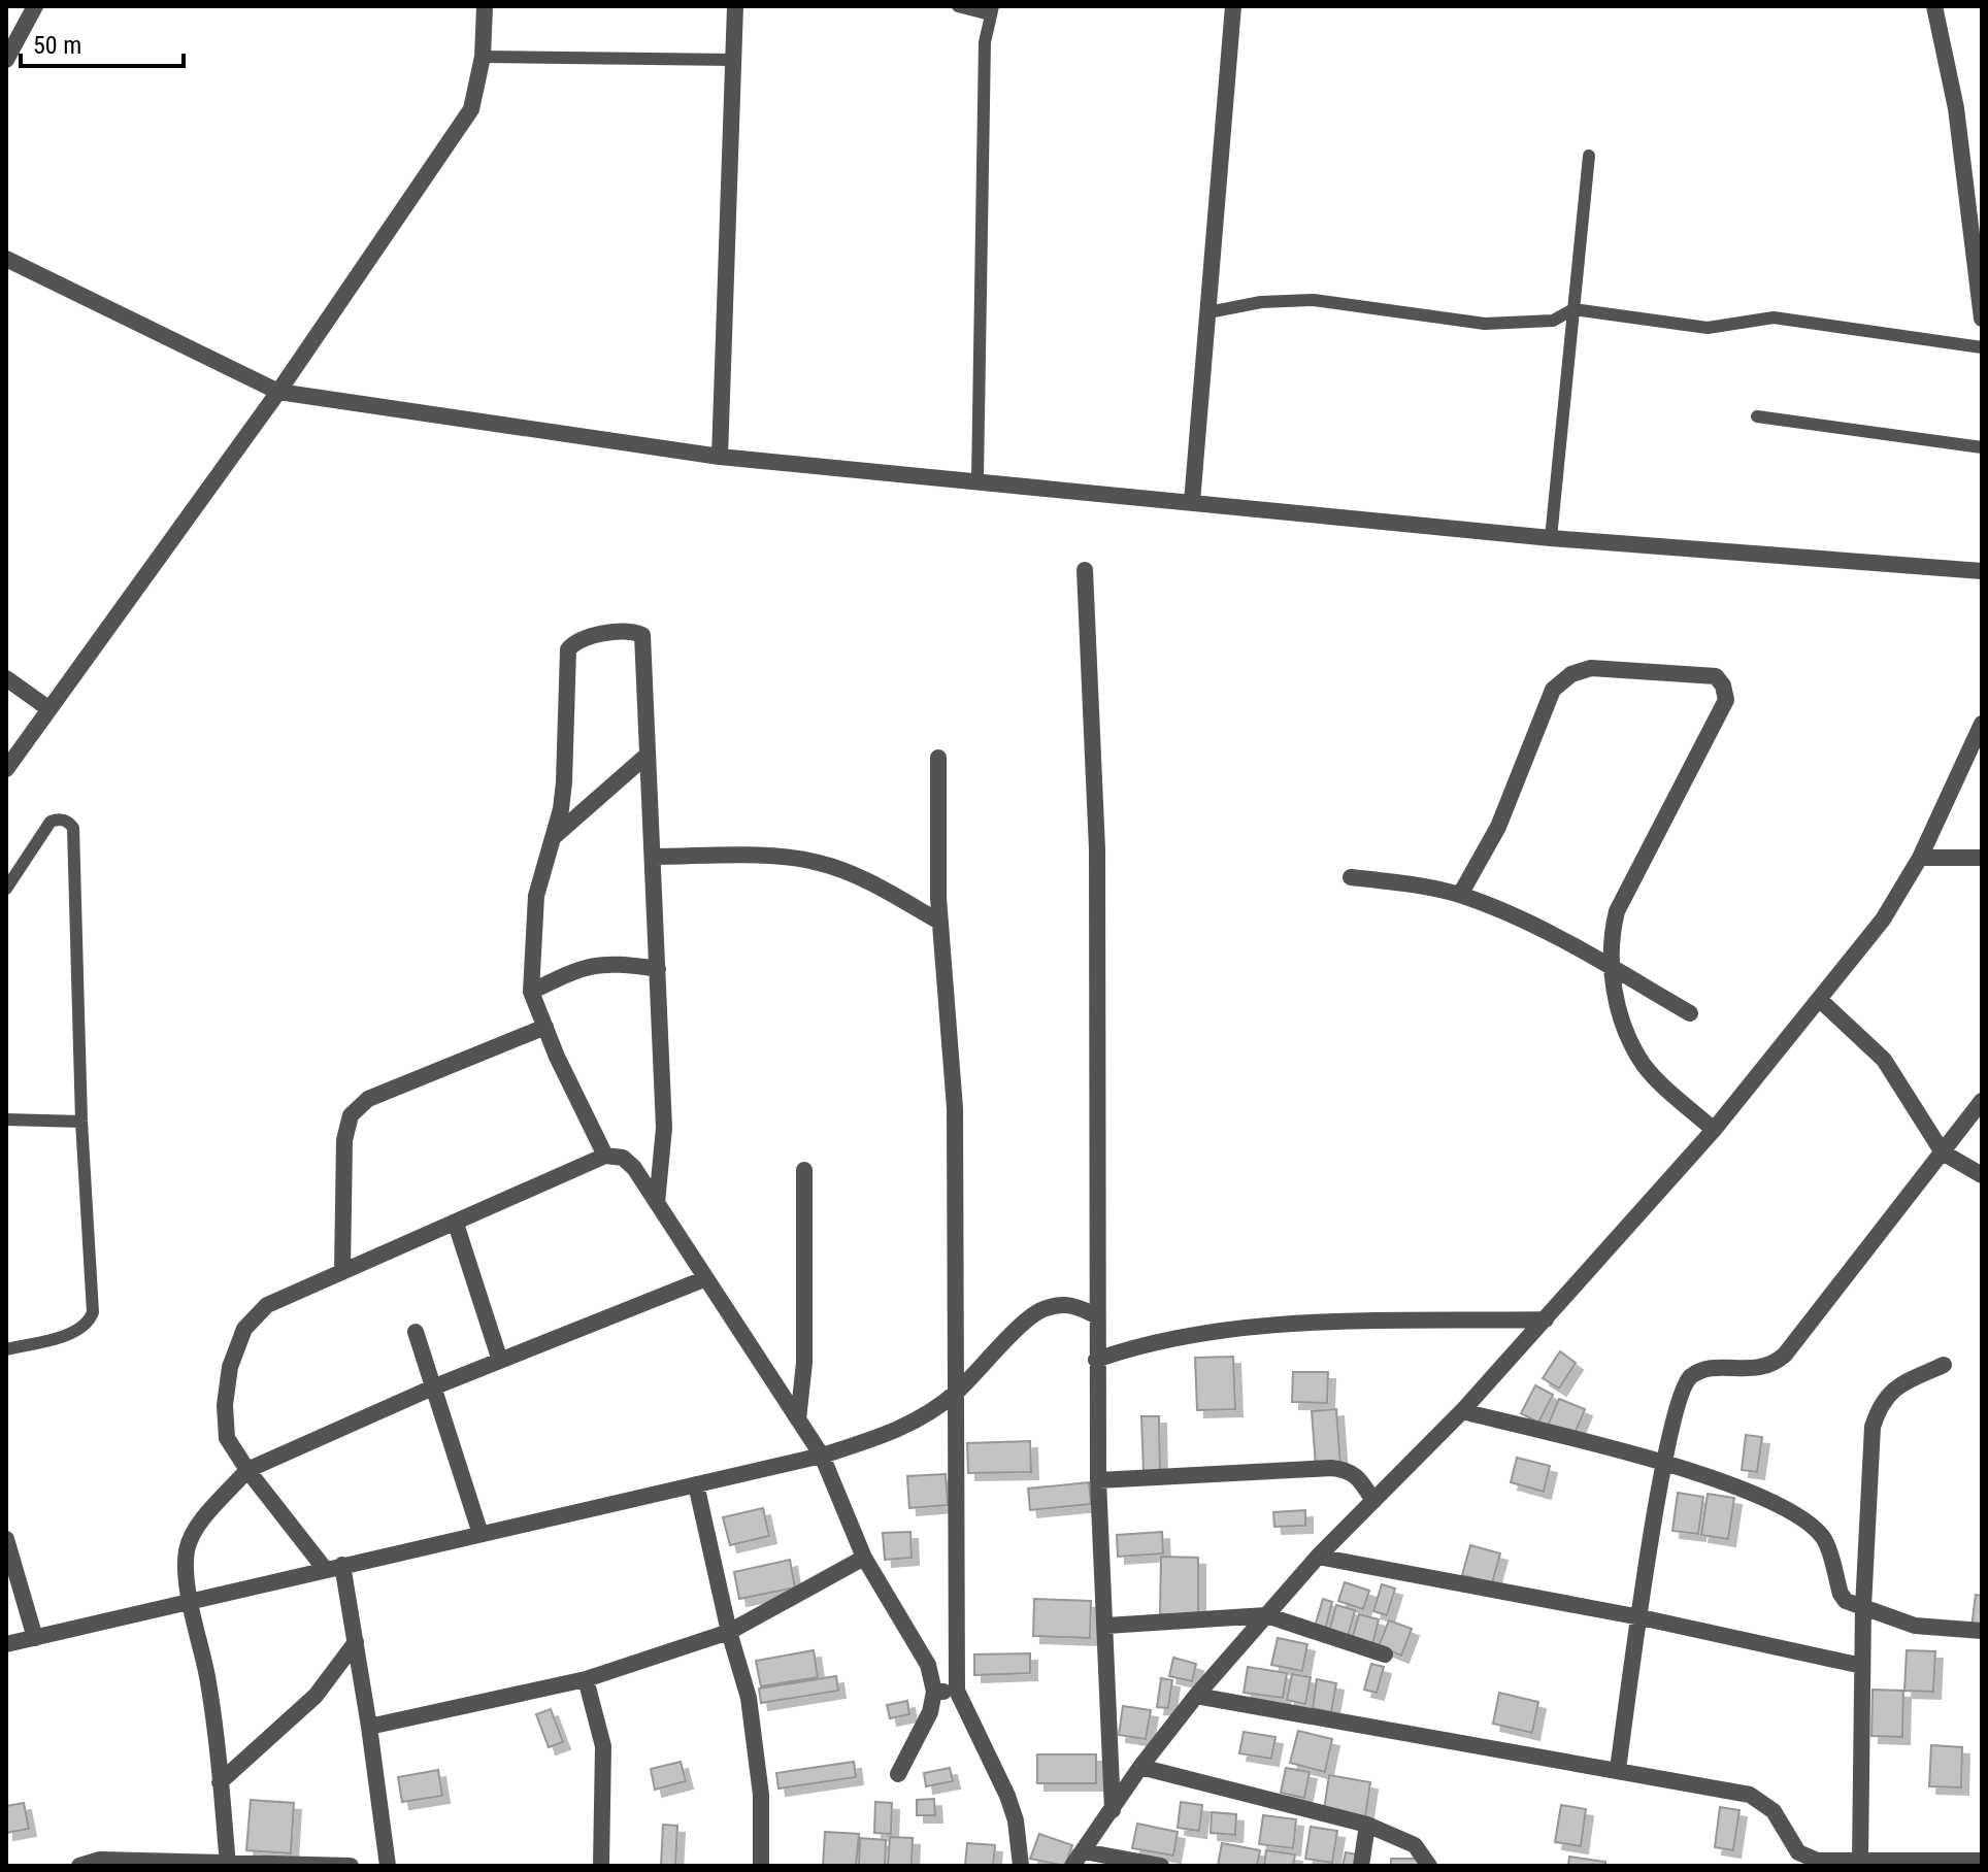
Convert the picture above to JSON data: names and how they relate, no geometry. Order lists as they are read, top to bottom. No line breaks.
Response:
{"scale_bar":"50 m"}
